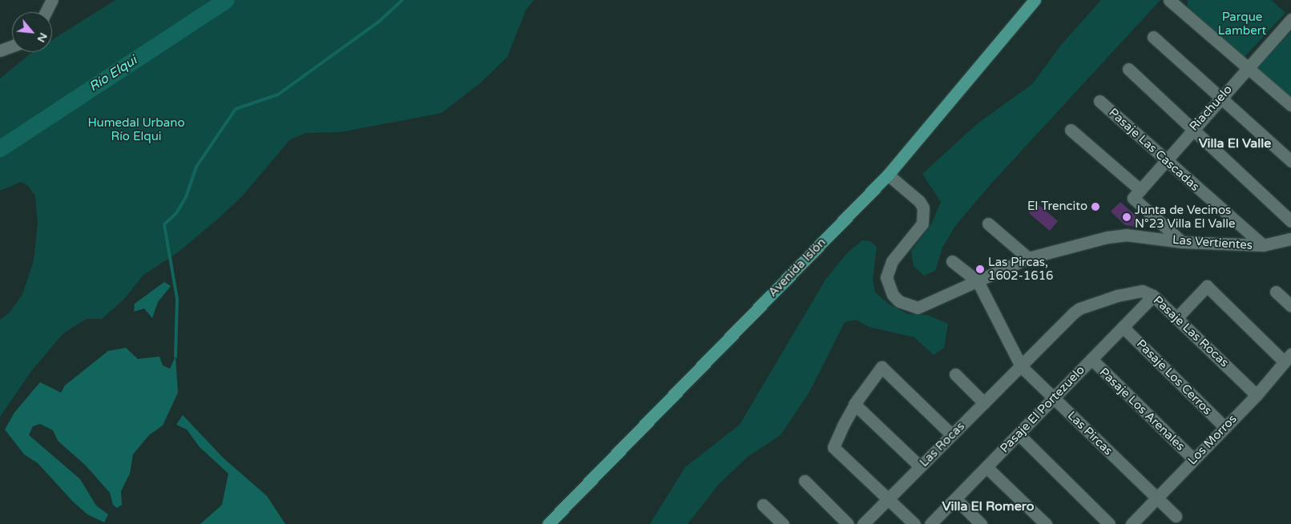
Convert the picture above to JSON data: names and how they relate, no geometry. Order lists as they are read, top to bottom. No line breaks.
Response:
{"streets":{"main road":["Avenida Islón"],"street":["Riachuelo","Pasaje Las Cascadas","Las Vertientes","Pasaje Las Rocas","Pasaje Los Cerros","Pasaje El Portezuelo","Pasaje Los Arenales","Las Pircas","Los Morros","Las Rocas"]},"crossings":[["Riachuelo","Pasaje Las Cascadas"],["Pasaje Las Cascadas","Las Vertientes"],["Las Vertientes","Avenida Islón"],["Las Vertientes","Las Pircas"],["Pasaje Las Rocas","Pasaje El Portezuelo"],["Pasaje Las Rocas","Las Pircas"],["Pasaje Las Rocas","Los Morros"],["Pasaje Las Rocas","Las Rocas"],["Pasaje Los Cerros","Pasaje El Portezuelo"],["Pasaje Los Cerros","Los Morros"],["Pasaje El Portezuelo","Pasaje Los Arenales"],["Pasaje El Portezuelo","Las Pircas"],["Pasaje Los Arenales","Los Morros"],["Las Pircas","Los Morros"],["Las Pircas","Las Rocas"]],"districts":["Villa El Valle","Villa El Romero"],"water":["Río Elqui"],"parks":["Parque Lambert","Humedal Urbano Río Elqui"],"places":["El Trencito","Junta de Vecinos N°23 Villa El Valle","Las Pircas, 1602-1616"],"north":"bottom right"}
